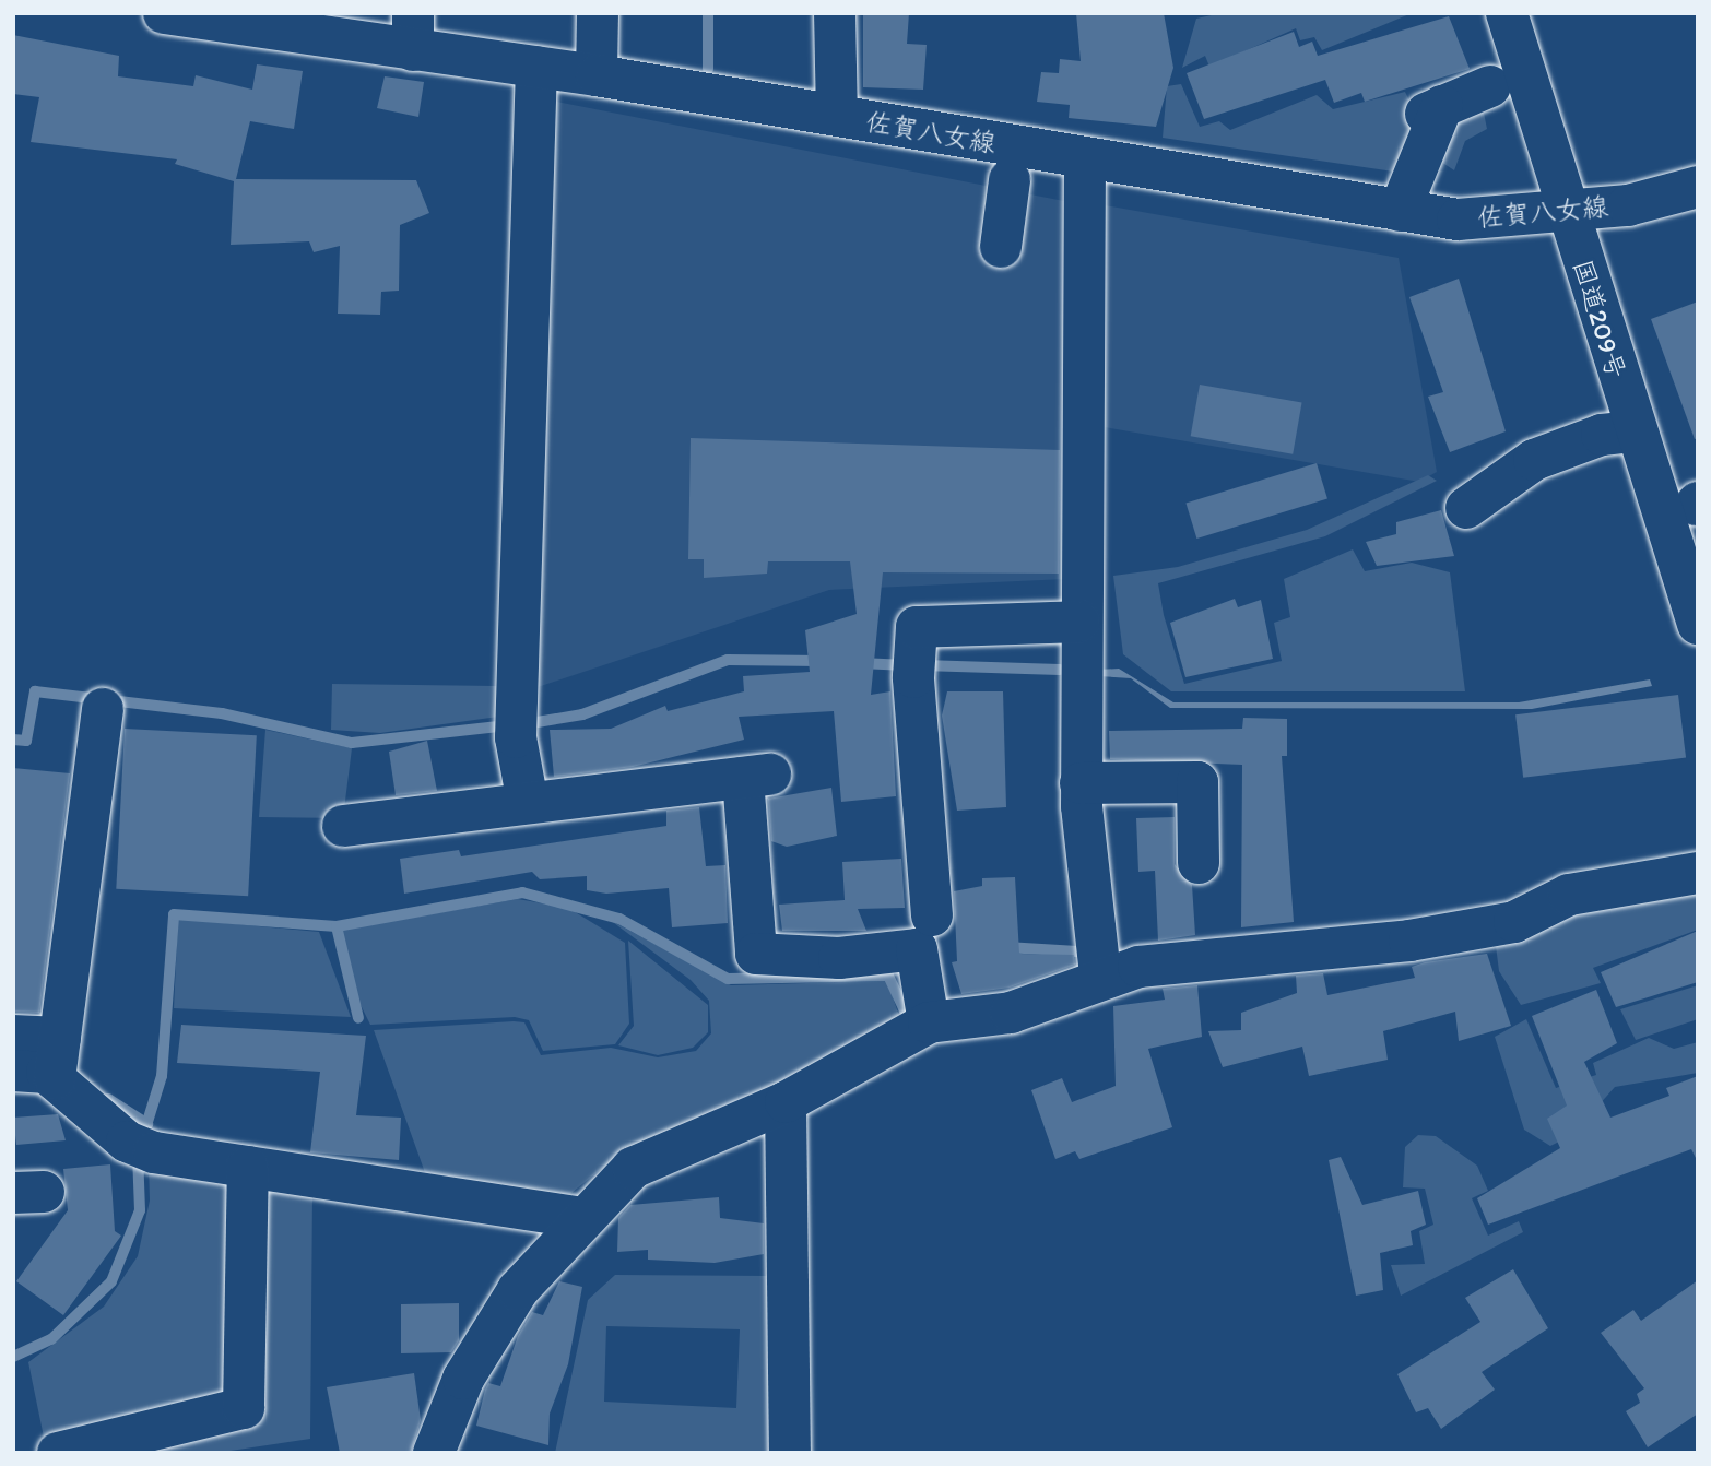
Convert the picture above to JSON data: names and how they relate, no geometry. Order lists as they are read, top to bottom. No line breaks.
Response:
{"streets":{"main road":["佐賀八女線","国道209号"]},"crossings":[["佐賀八女線","国道209号"]]}
